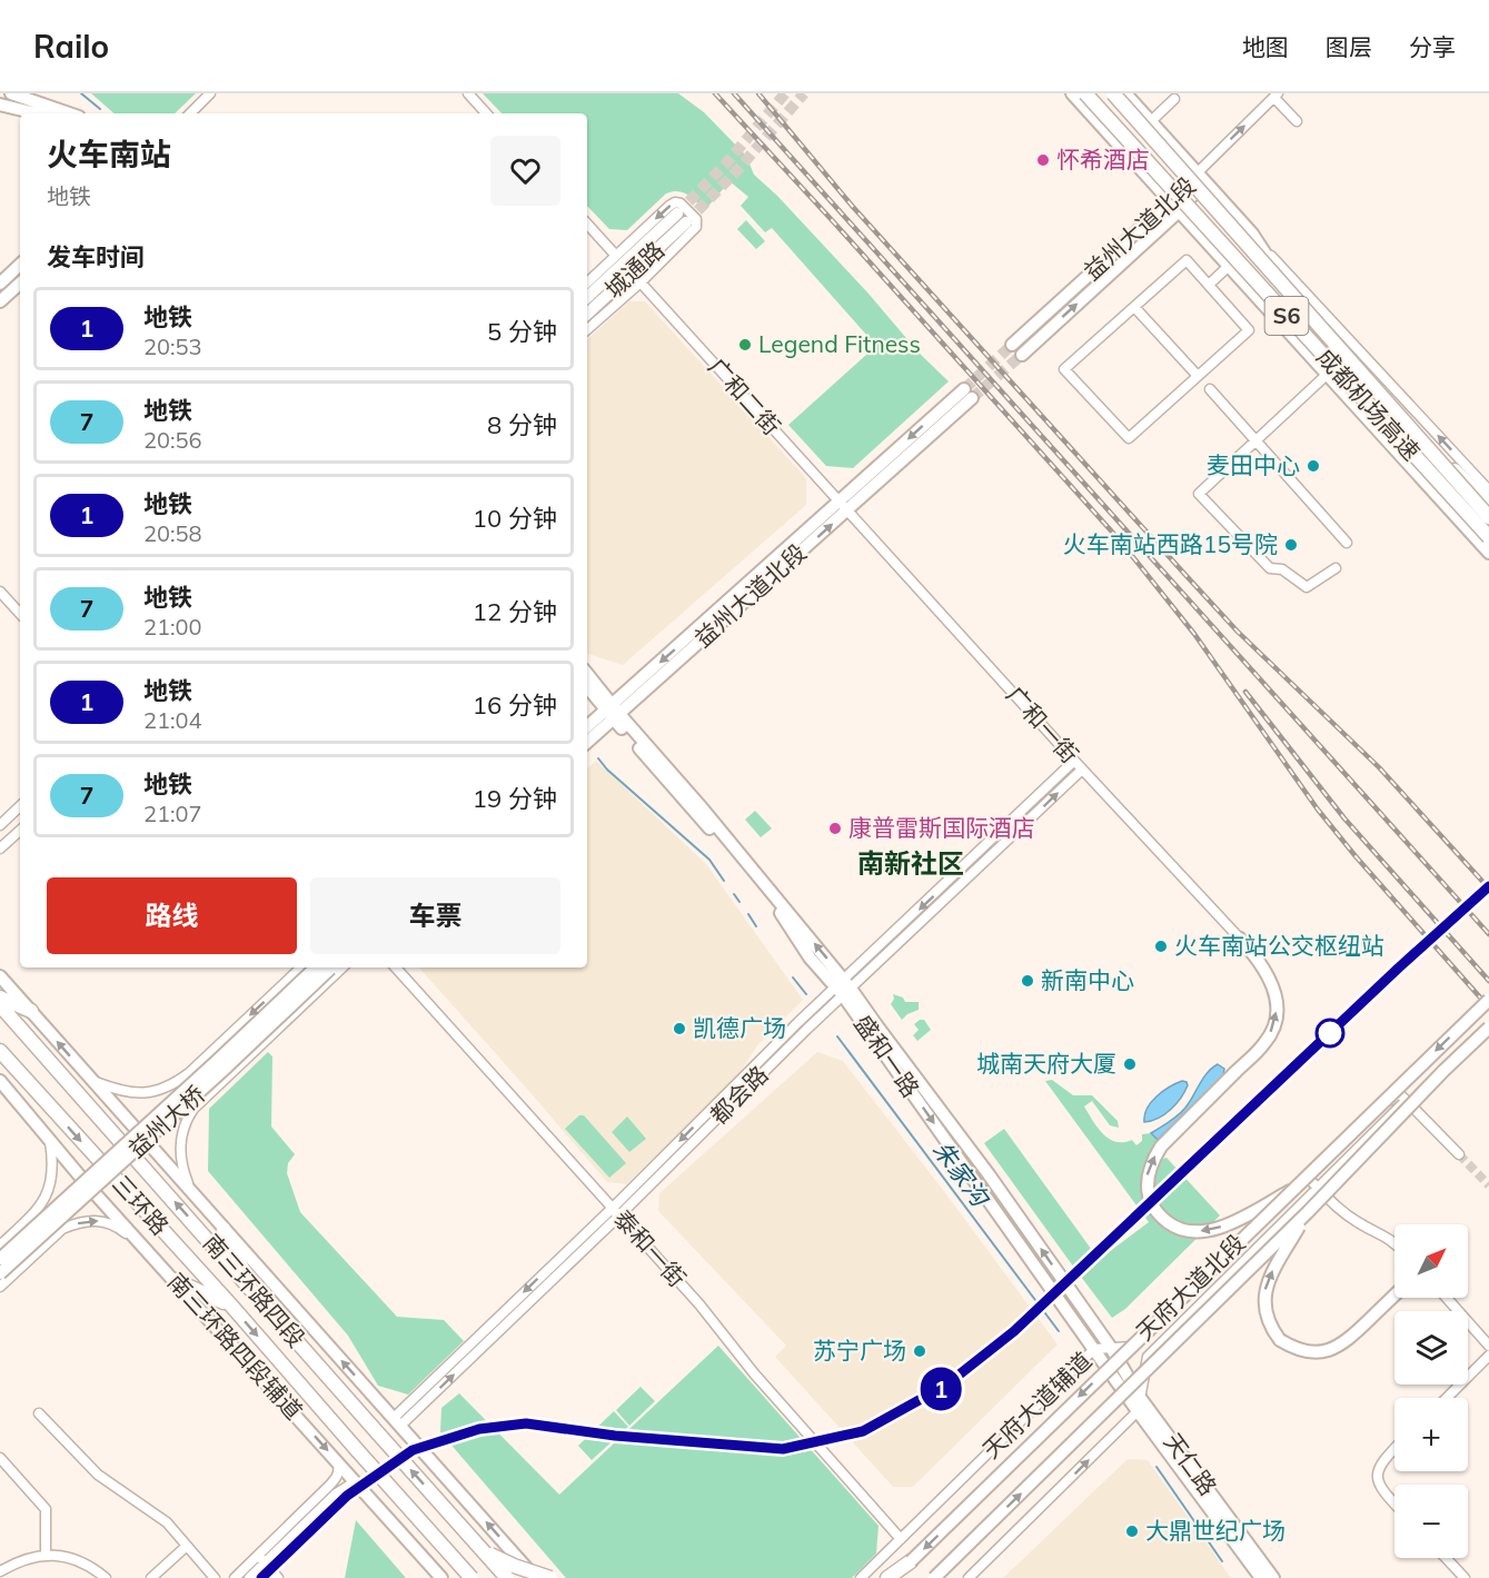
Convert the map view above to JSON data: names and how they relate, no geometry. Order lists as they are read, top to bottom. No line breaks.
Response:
{"streets":{"highway":["S6","成都机场高速","三环路","南三环路四段"],"main road":["益州大道北段","城通路","盛和一路","益州大桥","天府大道北段","南三环路四段辅道","天仁路"],"street":["广和二街","广和一街","都会路","泰和一街","天府大道辅道"]},"crossings":[["益州大道北段","广和二街"],["益州大道北段","广和一街"],["益州大道北段","盛和一路"],["广和二街","广和一街"],["广和一街","都会路"],["盛和一路","都会路"],["盛和一路","天府大道辅道"],["盛和一路","天仁路"],["都会路","泰和一街"],["泰和一街","天府大道辅道"],["天府大道辅道","天仁路"]],"one_way":["三环路","南三环路四段"],"districts":["南新社区"],"water":["朱家沟"],"places":["怀希酒店","Legend Fitness","麦田中心","火车南站西路15号院","康普雷斯国际酒店","火车南站公交枢纽站","新南中心","凯德广场","城南天府大厦","苏宁广场","大鼎世纪广场"],"lines":["metro line 1"],"north":"top right","page":{"header":"Railo","nav":["地图","图层","分享"],"on_map":"1","heading":[["火车南站","地铁"],"发车时间"],"list":[{"mark":"1","name":"地铁","note":"20:53","value":"5 分钟"},{"mark":"7","name":"地铁","note":"20:56","value":"8 分钟"},{"mark":"1","name":"地铁","note":"20:58","value":"10 分钟"},{"mark":"7","name":"地铁","note":"21:00","value":"12 分钟"},{"mark":"1","name":"地铁","note":"21:04","value":"16 分钟"},{"mark":"7","name":"地铁","note":"21:07","value":"19 分钟"}],"buttons":["路线","车票"],"map_buttons":["+","−"]}}
